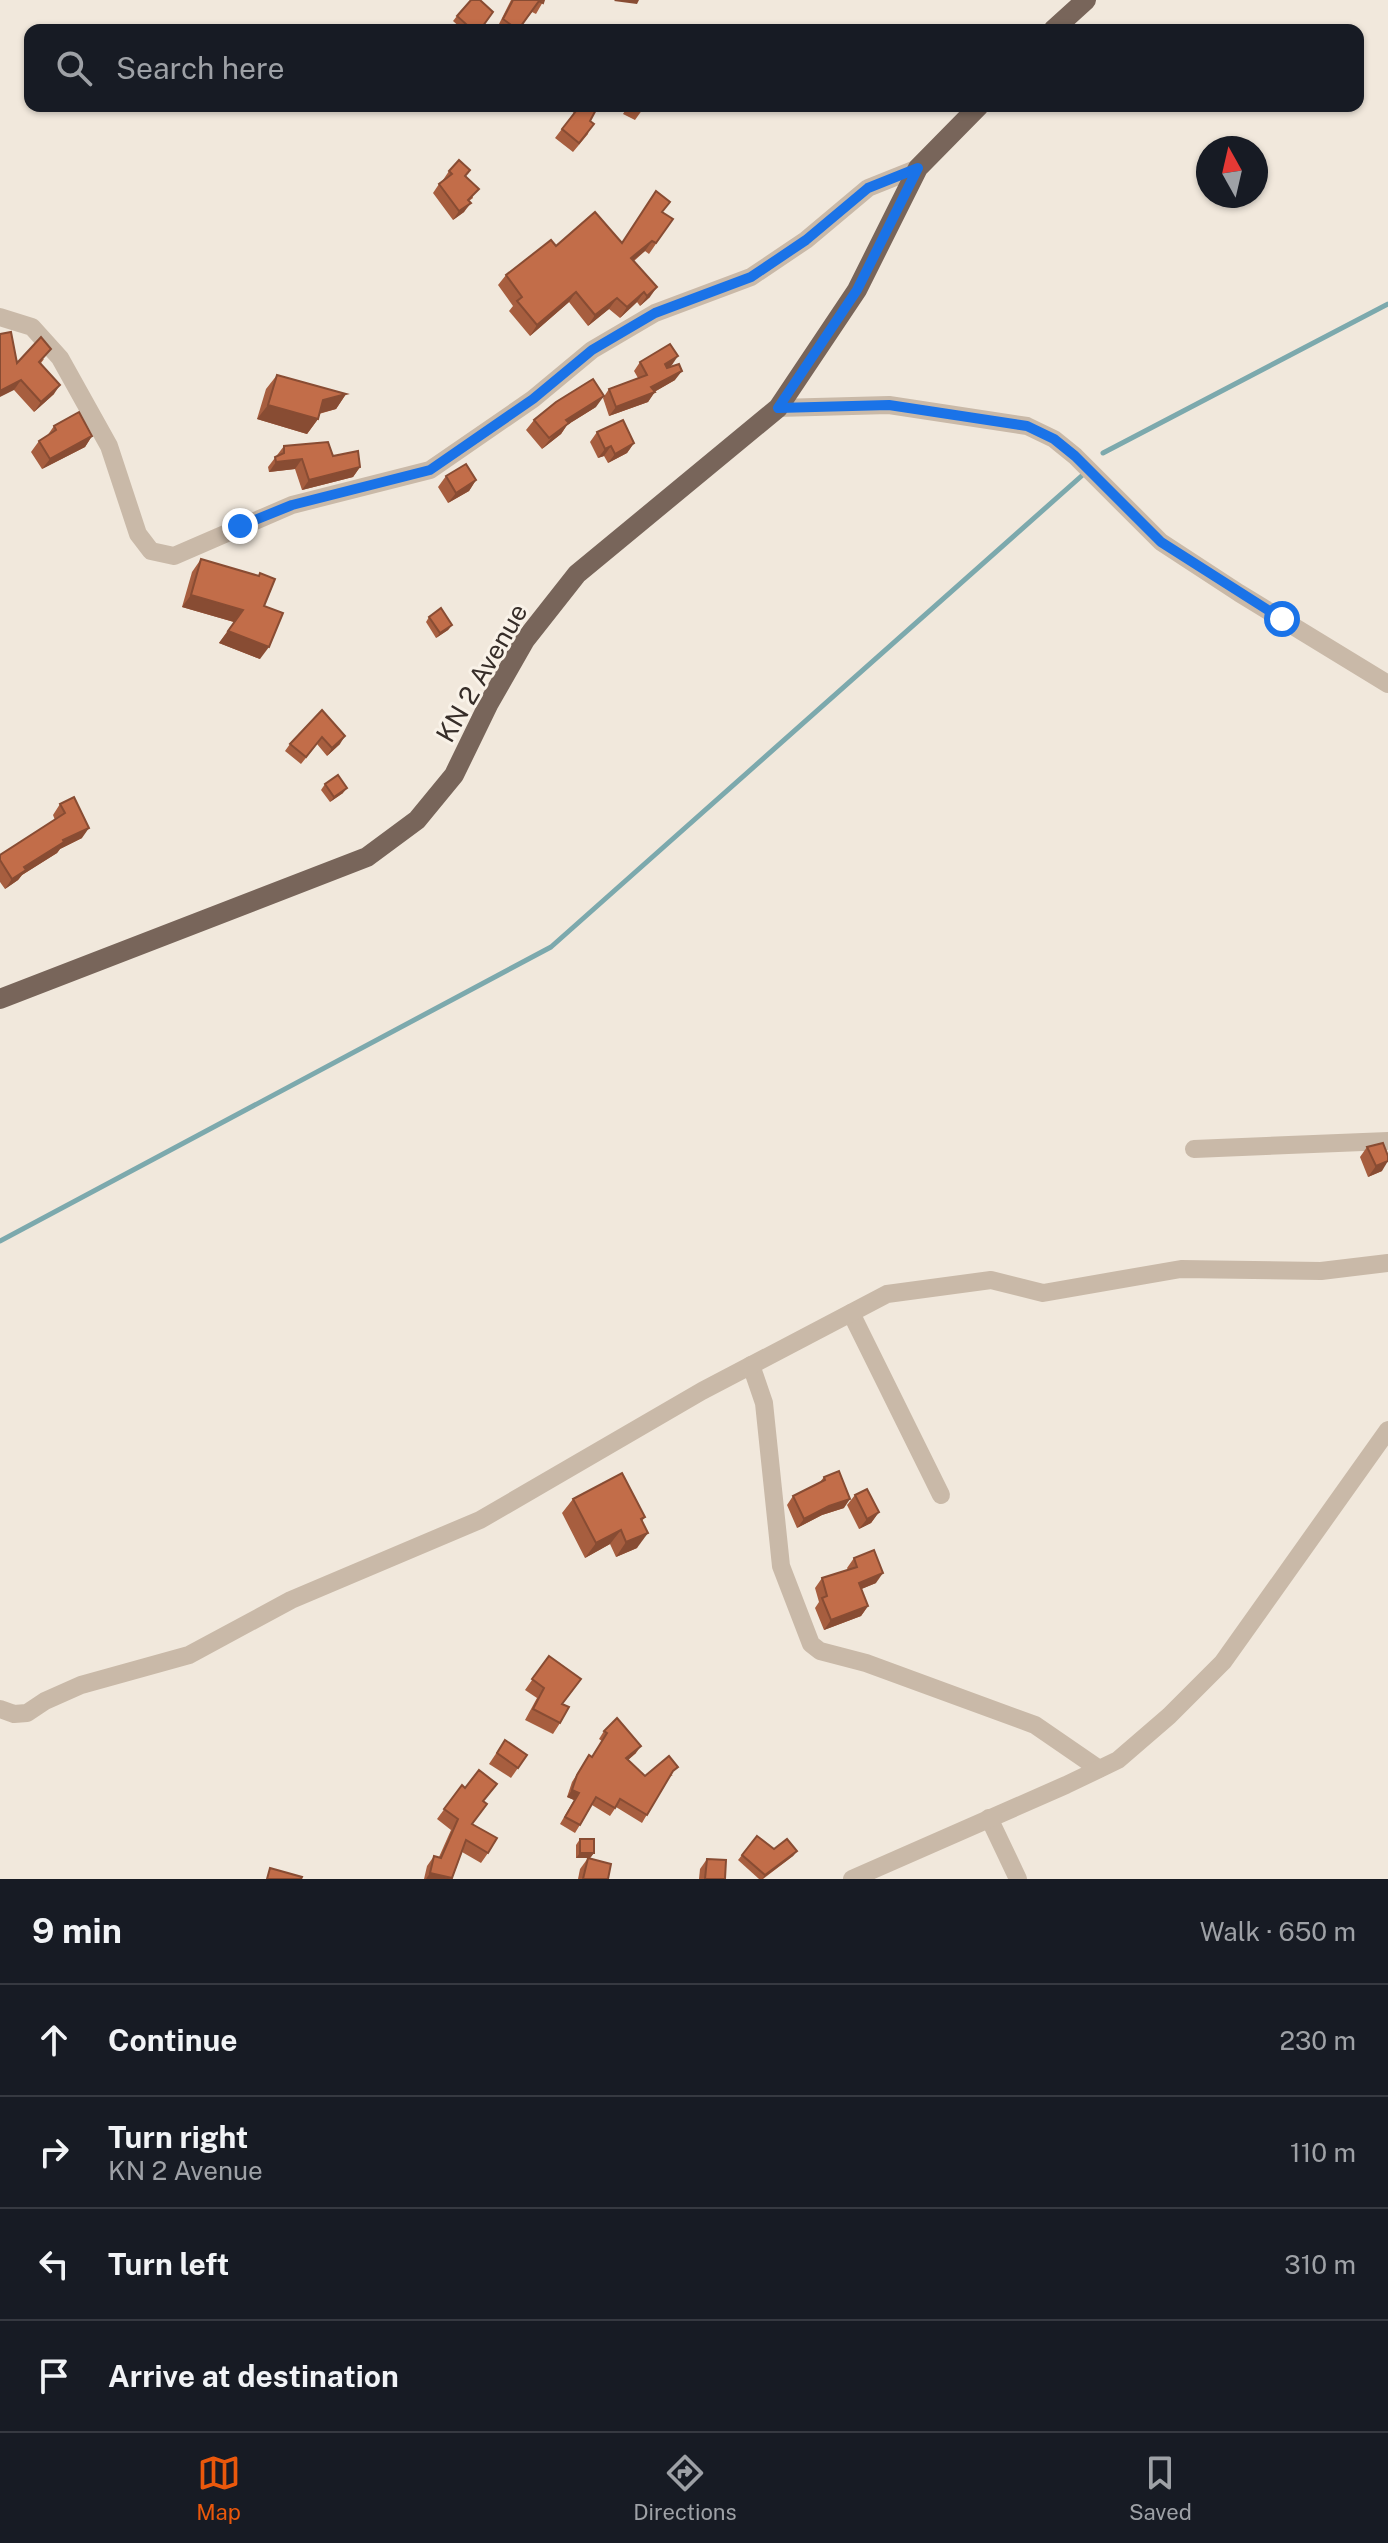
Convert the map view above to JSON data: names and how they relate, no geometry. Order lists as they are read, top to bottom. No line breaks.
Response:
{"streets":{"main road":["KN 2 Avenue"]},"north":"top","page":{"search":"Search here","heading":["9 min","Walk · 650 m"],"list":[["Continue","230 m"],["Turn right","KN 2 Avenue","110 m"],["Turn left","310 m"],"Arrive at destination"],"nav":["Map","Directions","Saved"]}}
